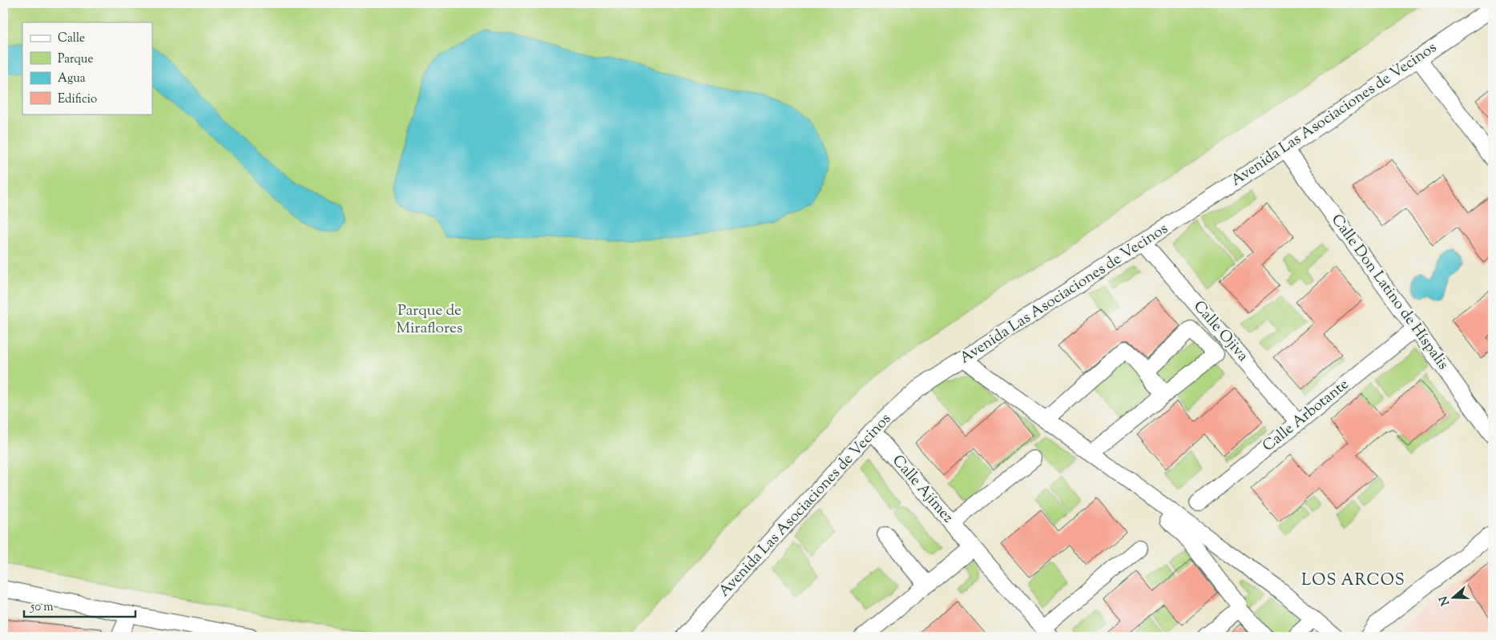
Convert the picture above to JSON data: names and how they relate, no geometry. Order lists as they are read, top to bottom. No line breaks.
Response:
{"streets":{"street":["Avenida Las Asociaciones de Vecinos","Calle Don Latino de Híspalis","Calle Ojiva","Calle Arbotante","Calle Ajímez"]},"crossings":[["Avenida Las Asociaciones de Vecinos","Calle Don Latino de Híspalis"],["Avenida Las Asociaciones de Vecinos","Calle Ojiva"],["Avenida Las Asociaciones de Vecinos","Calle Ajímez"],["Calle Don Latino de Híspalis","Calle Arbotante"],["Calle Ojiva","Calle Arbotante"]],"districts":["LOS ARCOS"],"parks":["Parque de Miraflores"],"legend":["Calle","Parque","Agua","Edificio"],"scale_bar":"50 m","north":"left"}
